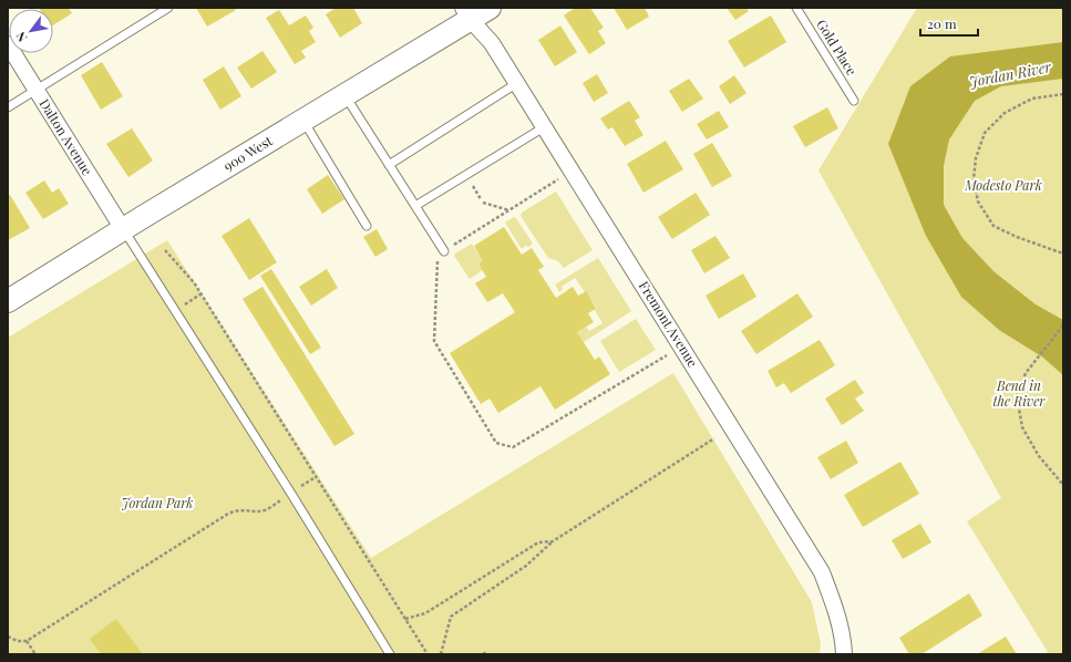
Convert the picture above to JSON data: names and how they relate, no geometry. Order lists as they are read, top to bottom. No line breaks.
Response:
{"streets":{"main road":["900 West"],"street":["Dalton Avenue","Fremont Avenue"],"lane":["Gold Place"]},"crossings":[["Dalton Avenue","900 West"],["900 West","Fremont Avenue"]],"water":["Jordan River"],"parks":["Modesto Park","Bend in the River","Jordan Park"],"scale_bar":"20 m","north":"bottom left"}
